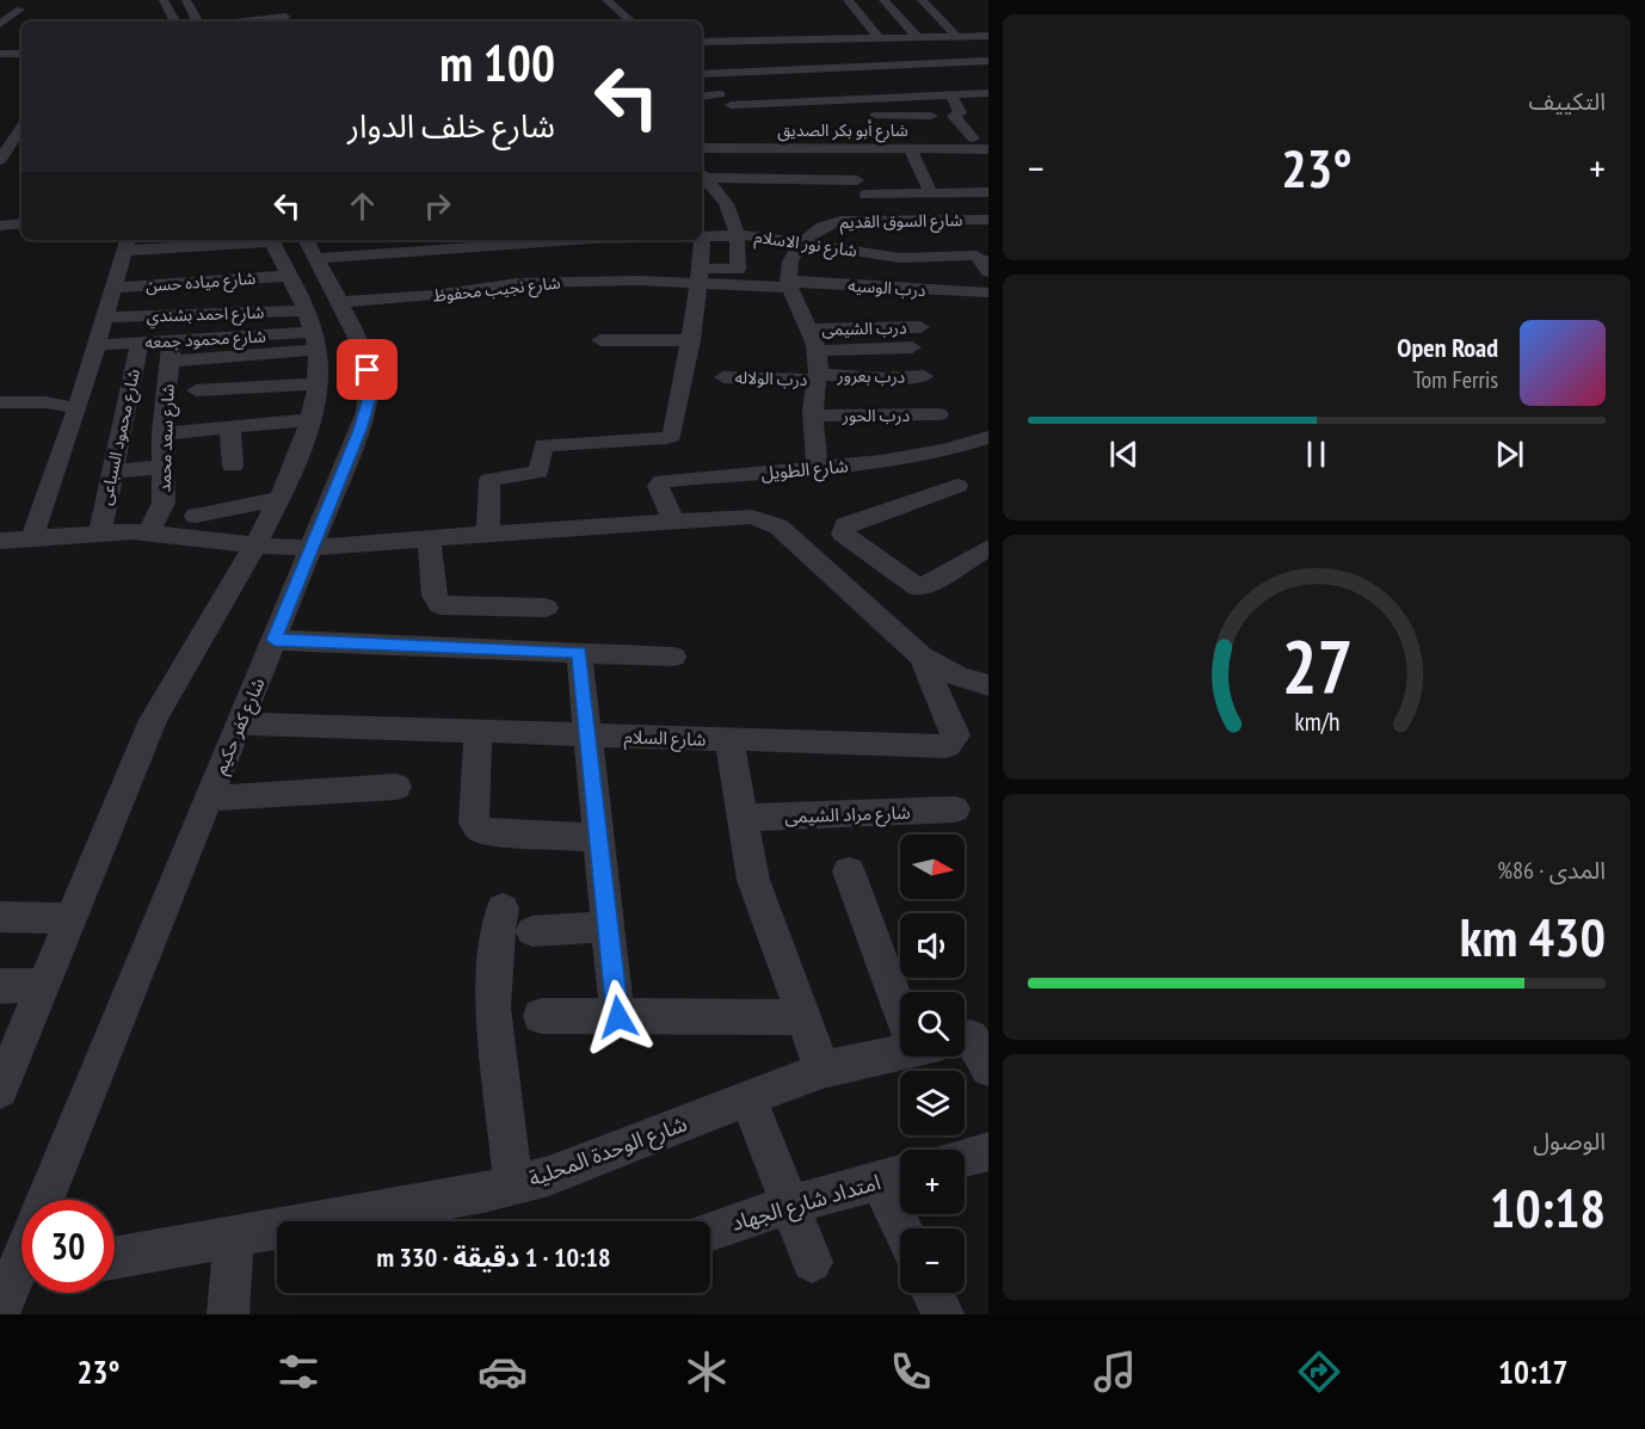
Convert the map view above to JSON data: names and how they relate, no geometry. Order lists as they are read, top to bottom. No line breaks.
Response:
{"streets":{"street":["شارع أبو بكر الصديق","شارع السوق القديم","شارع نور الاسلام","شارع مياده حسن","درب الوسيه","شارع نجيب محفوظ","شارع احمد بشندي","درب الشيمى","شارع محمود جمعه","درب بعرور","درب الولاله","درب الحور","شارع محمود السباعى","شارع سعد محمد","شارع الطويل","شارع كفر حكيم","شارع السلام","شارع مراد الشيمى","شارع الوحدة المحلية","امتداد شارع الجهاد"]},"crossings":[["شارع السوق القديم","شارع نور الاسلام"],["شارع نور الاسلام","شارع كفر حكيم"],["درب الوسيه","شارع نجيب محفوظ"],["شارع نجيب محفوظ","شارع كفر حكيم"],["شارع احمد بشندي","شارع محمود جمعه"],["شارع محمود جمعه","شارع محمود السباعى"],["شارع محمود جمعه","شارع سعد محمد"],["درب بعرور","درب الولاله"],["شارع كفر حكيم","شارع السلام"]],"north":"right","page":{"tile":["التكييف",["المدى · 86%","430 km"],["الوصول","10:18"]],"turn":["100 m","شارع خلف الدوار"],"heat":["−","23°","+"],"song":["Open Road","Tom Ferris"],"map_buttons":["+","−"],"limit":"30","trip":"10:18 · 1 دقيقة · 330 m","tabs":["10:17","23°"],"gauge":["27","km/h"]}}
